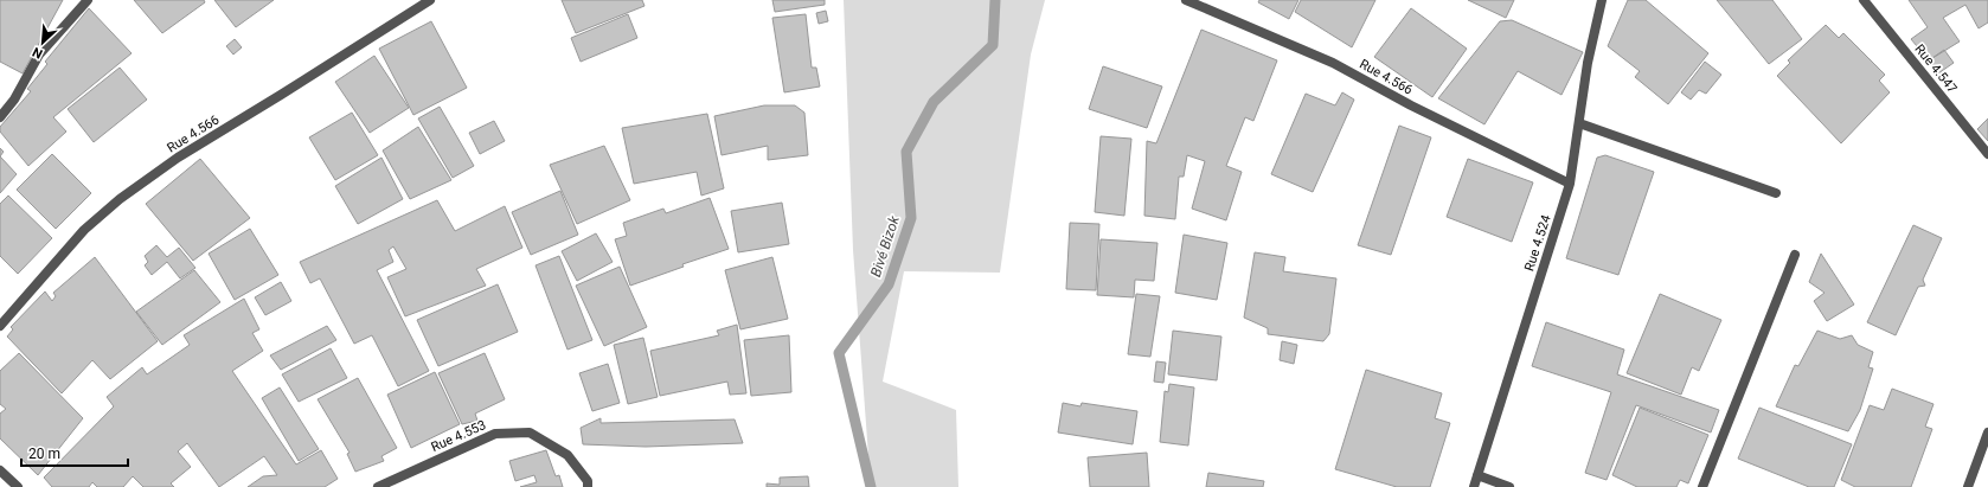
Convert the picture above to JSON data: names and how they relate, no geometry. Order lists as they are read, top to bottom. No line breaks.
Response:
{"streets":{"street":["Rue 4.547","Rue 4.566","Rue 4.524","Rue 4.553"]},"crossings":[["Rue 4.566","Rue 4.524"]],"water":["Bivé Bizok"],"scale_bar":"20 m","north":"bottom left"}
